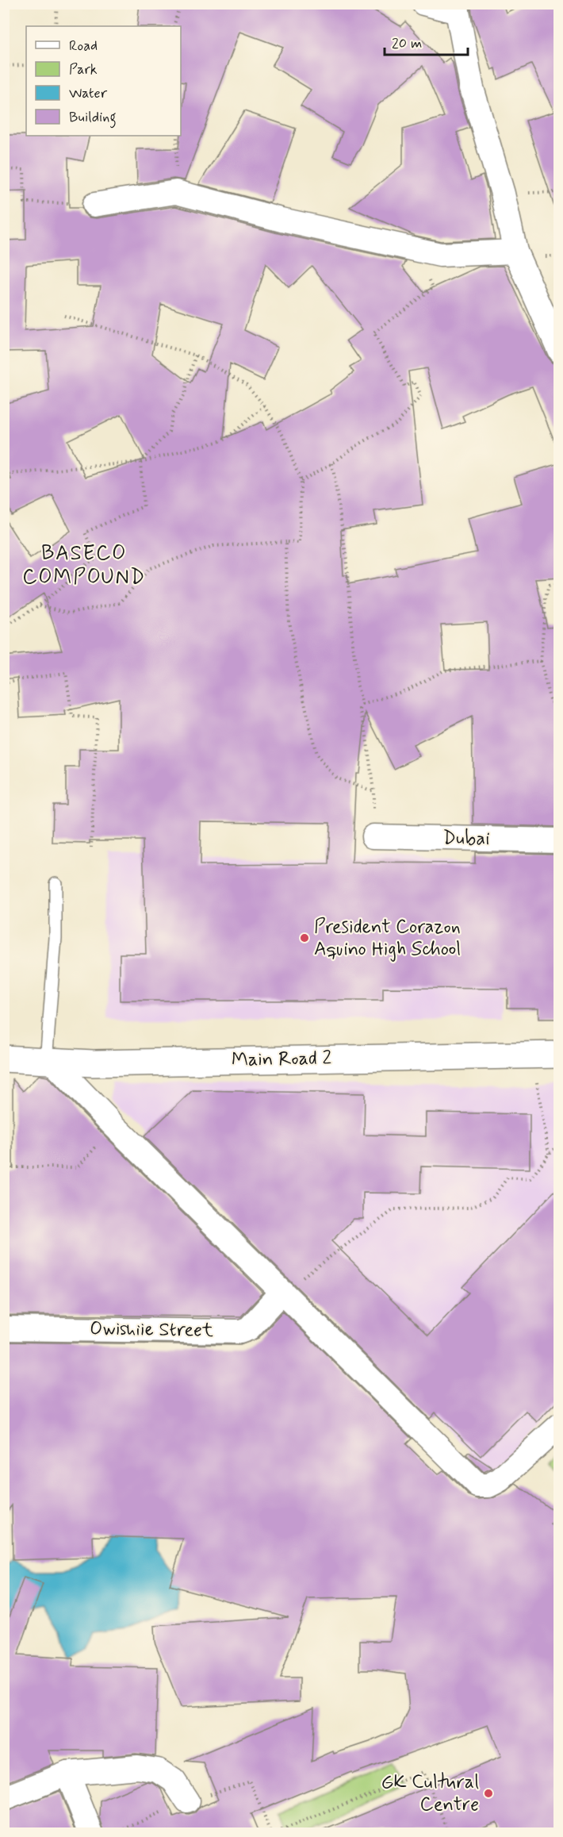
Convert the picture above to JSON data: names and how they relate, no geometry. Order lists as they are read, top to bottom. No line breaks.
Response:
{"streets":{"street":["Dubai","Main Road 2","Owishiie Street"]},"districts":["BASECO COMPOUND"],"places":["President Corazon Aquino High School","GK Cultural Centre"],"legend":["Road","Park","Water","Building"],"scale_bar":"20 m"}
